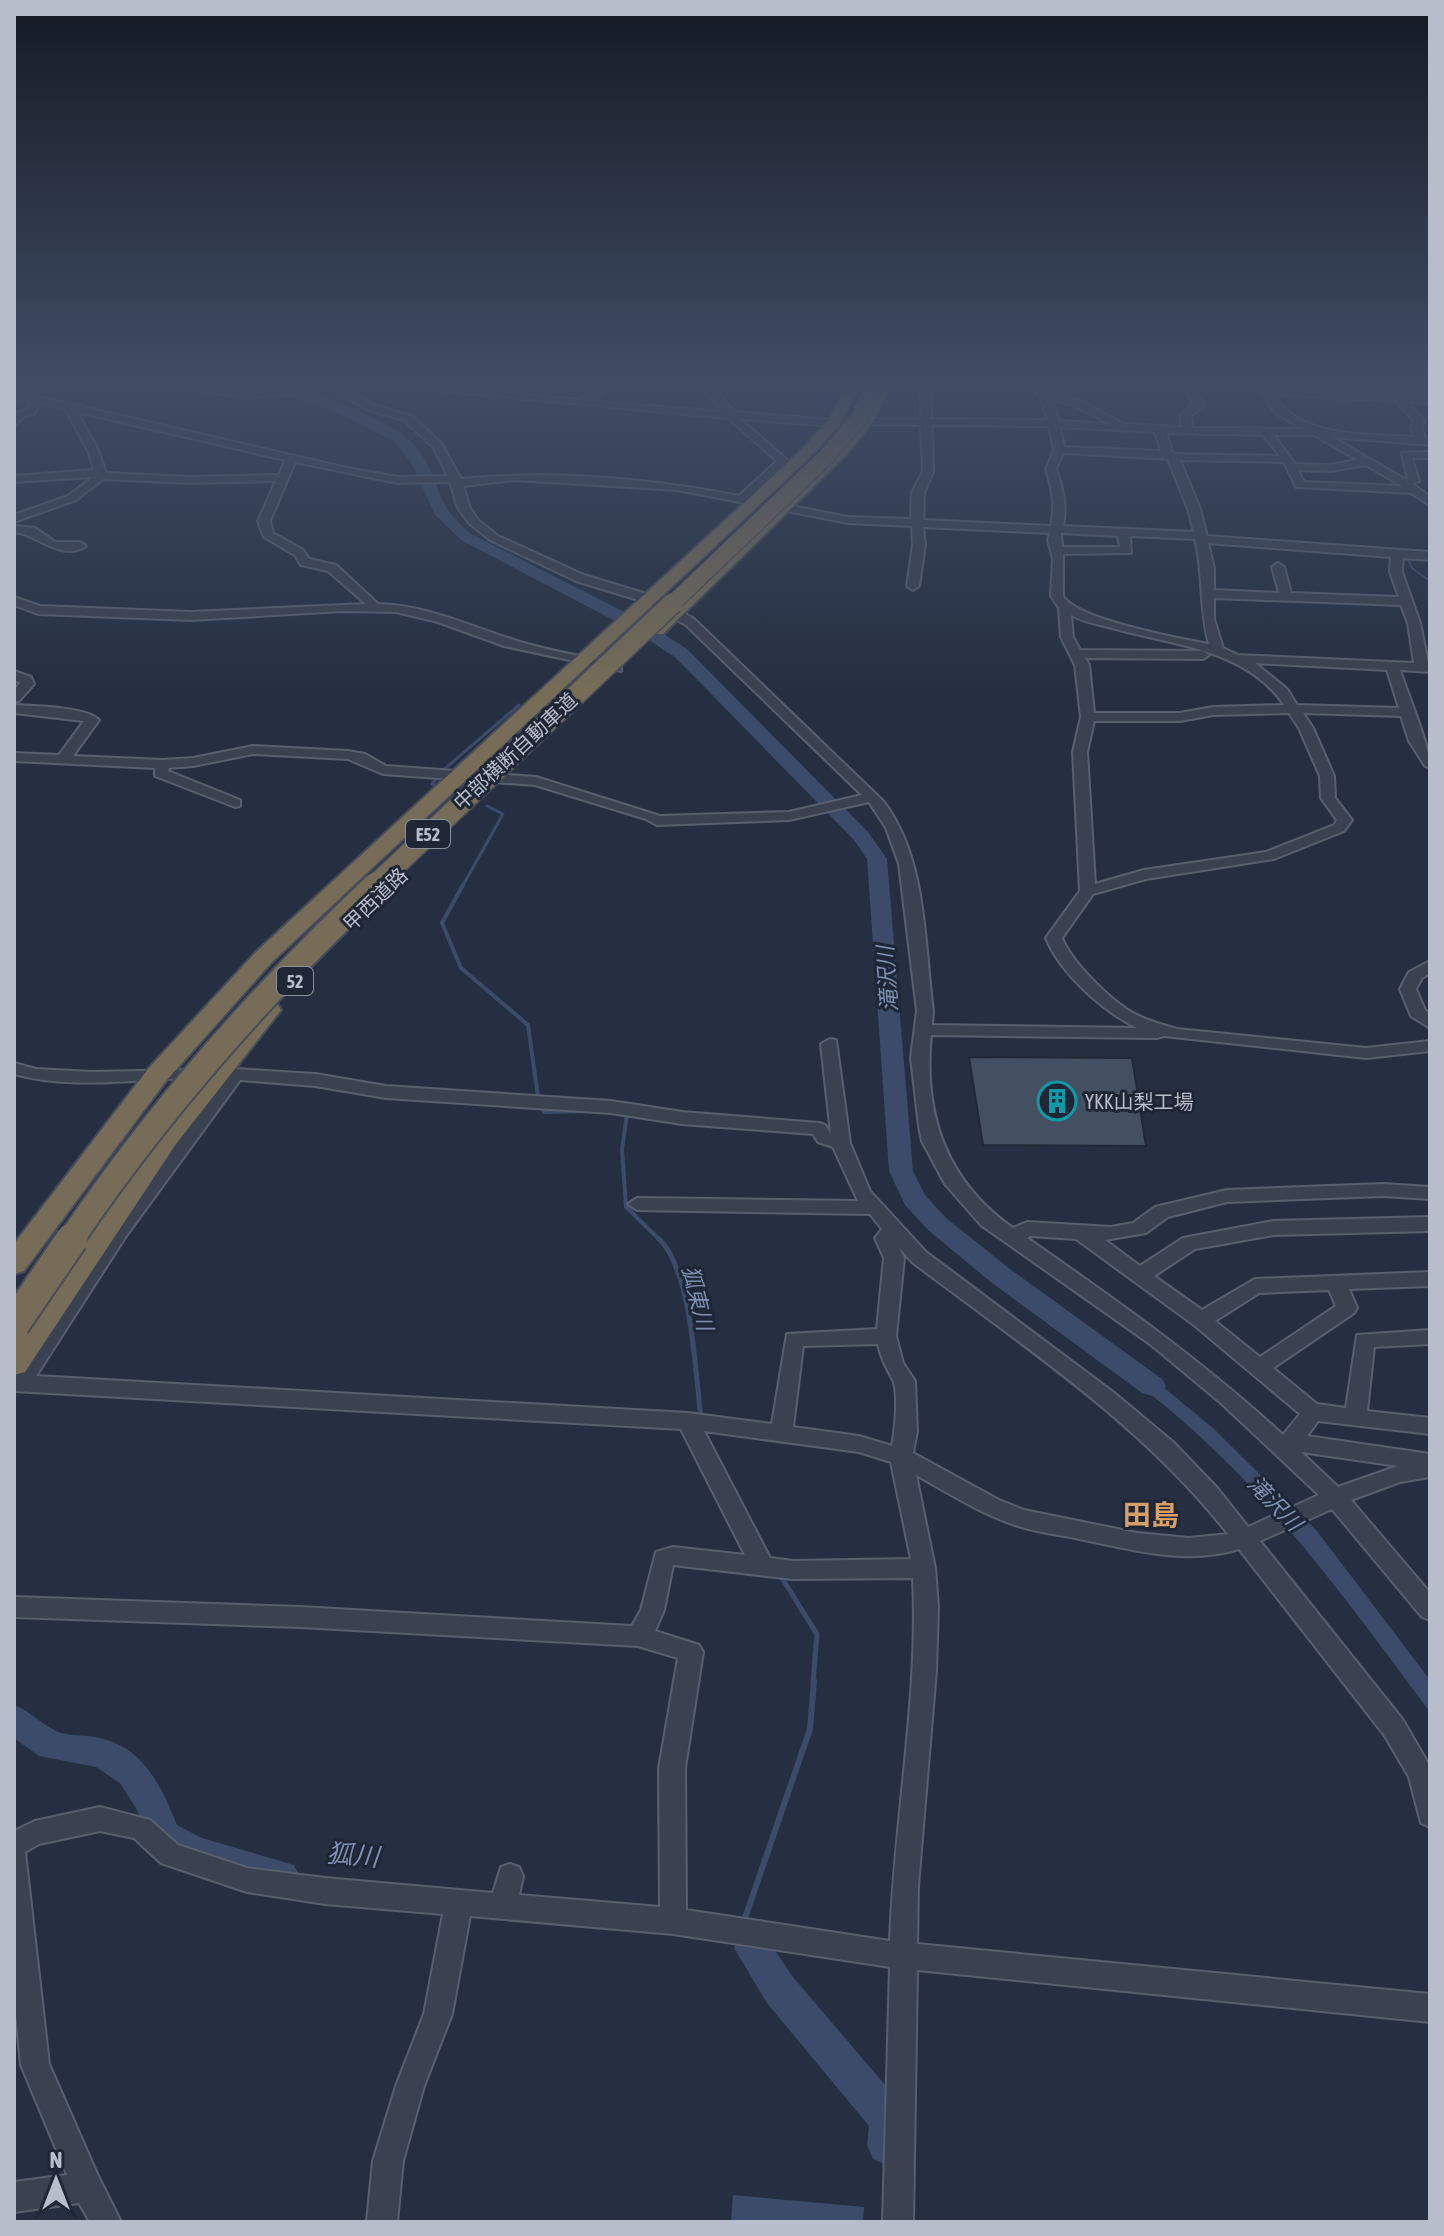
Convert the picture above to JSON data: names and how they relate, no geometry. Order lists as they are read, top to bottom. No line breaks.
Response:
{"streets":{"highway":["中部横断自動車道","E52","甲西道路","52"]},"districts":["田島"],"water":["滝沢川","狐東川","狐川"],"places":{"building":["YKK山梨工場"]},"north":"top"}
